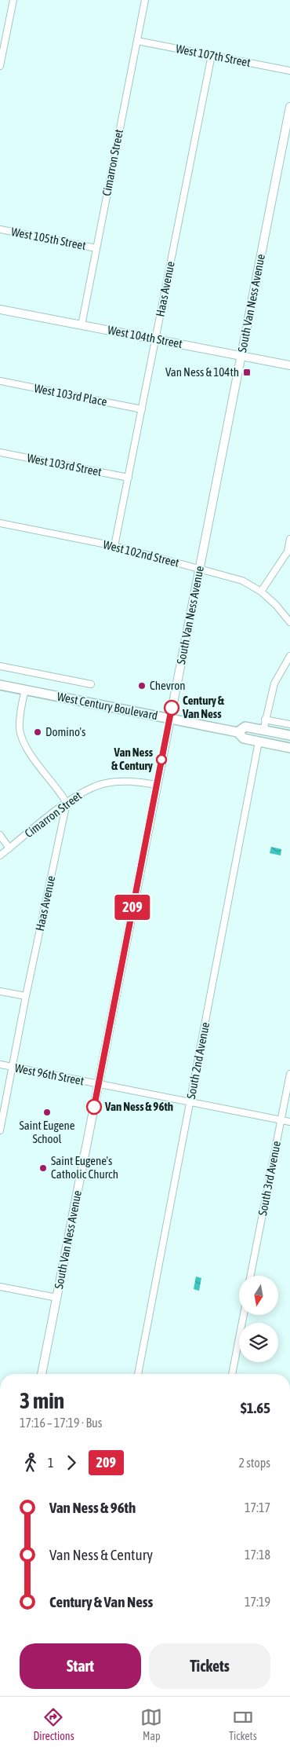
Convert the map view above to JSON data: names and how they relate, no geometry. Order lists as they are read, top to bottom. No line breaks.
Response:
{"streets":{"main road":["West Century Boulevard"],"street":["West 107th Street","Cimarron Street","West 105th Street","Haas Avenue","South Van Ness Avenue","West 104th Street","West 103rd Place","West 103rd Street","West 102nd Street","South 2nd Avenue","West 96th Street","South 3rd Avenue"]},"crossings":[["West 107th Street","Cimarron Street"],["West 107th Street","Haas Avenue"],["Cimarron Street","West 105th Street"],["Cimarron Street","Haas Avenue"],["Cimarron Street","South Van Ness Avenue"],["Cimarron Street","West 104th Street"],["Haas Avenue","West 104th Street"],["Haas Avenue","West 103rd Place"],["Haas Avenue","West 103rd Street"],["Haas Avenue","West 102nd Street"],["Haas Avenue","West 96th Street"],["South Van Ness Avenue","West 104th Street"],["South Van Ness Avenue","West 102nd Street"],["South Van Ness Avenue","West Century Boulevard"],["South Van Ness Avenue","West 96th Street"],["West Century Boulevard","South 2nd Avenue"],["South 2nd Avenue","West 96th Street"],["West 96th Street","South 3rd Avenue"]],"places":{"transit":["Van Ness & 104th"],"other":["Chevron","Century & Van Ness","Domino's","Van Ness & Century","Van Ness & 96th","Saint Eugene School","Saint Eugene's Catholic Church"]},"lines":["bus line 209"],"north":"bottom","page":{"on_map":"209","heading":["3 min","17:16 – 17:19 · Bus","$1.65"],"legs":["1","209","2 stops"],"list":[{"name":"Van Ness & 96th","value":"17:17"},{"name":"Van Ness & Century","value":"17:18"},{"name":"Century & Van Ness","value":"17:19"}],"buttons":["Start","Tickets"],"tabs":["Directions","Map","Tickets"]}}
